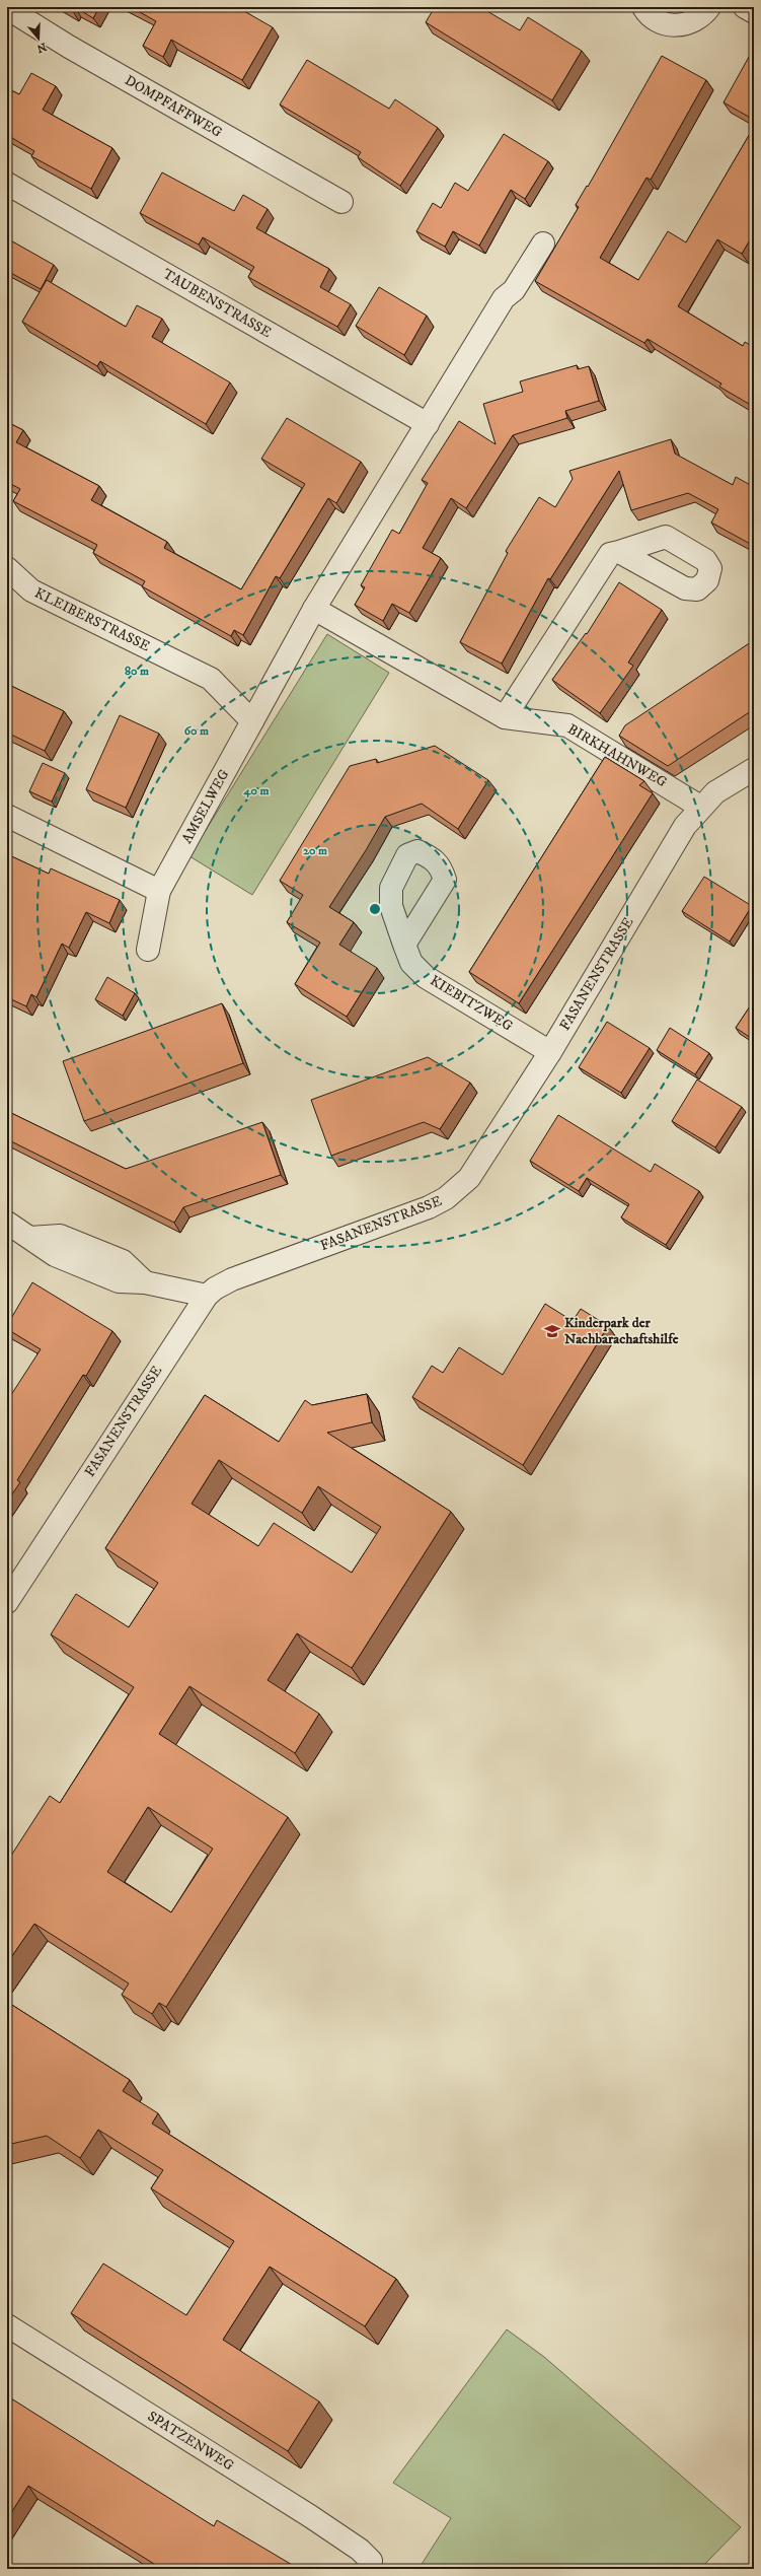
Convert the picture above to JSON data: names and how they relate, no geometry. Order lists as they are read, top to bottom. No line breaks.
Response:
{"streets":{"street":["DOMPFAFFWEG","TAUBENSTRASSE","KLEIBERSTRASSE","BIRKHAHNWEG","AMSELWEG","FASANENSTRASSE","KIEBITZWEG","SPATZENWEG"]},"crossings":[["KLEIBERSTRASSE","AMSELWEG"],["BIRKHAHNWEG","FASANENSTRASSE"],["FASANENSTRASSE","KIEBITZWEG"]],"places":{"school or university":["Kinderpark der Nachbarachaftshilfe"]},"north":"bottom","rings":["80 m","60 m","40 m","20 m"]}
